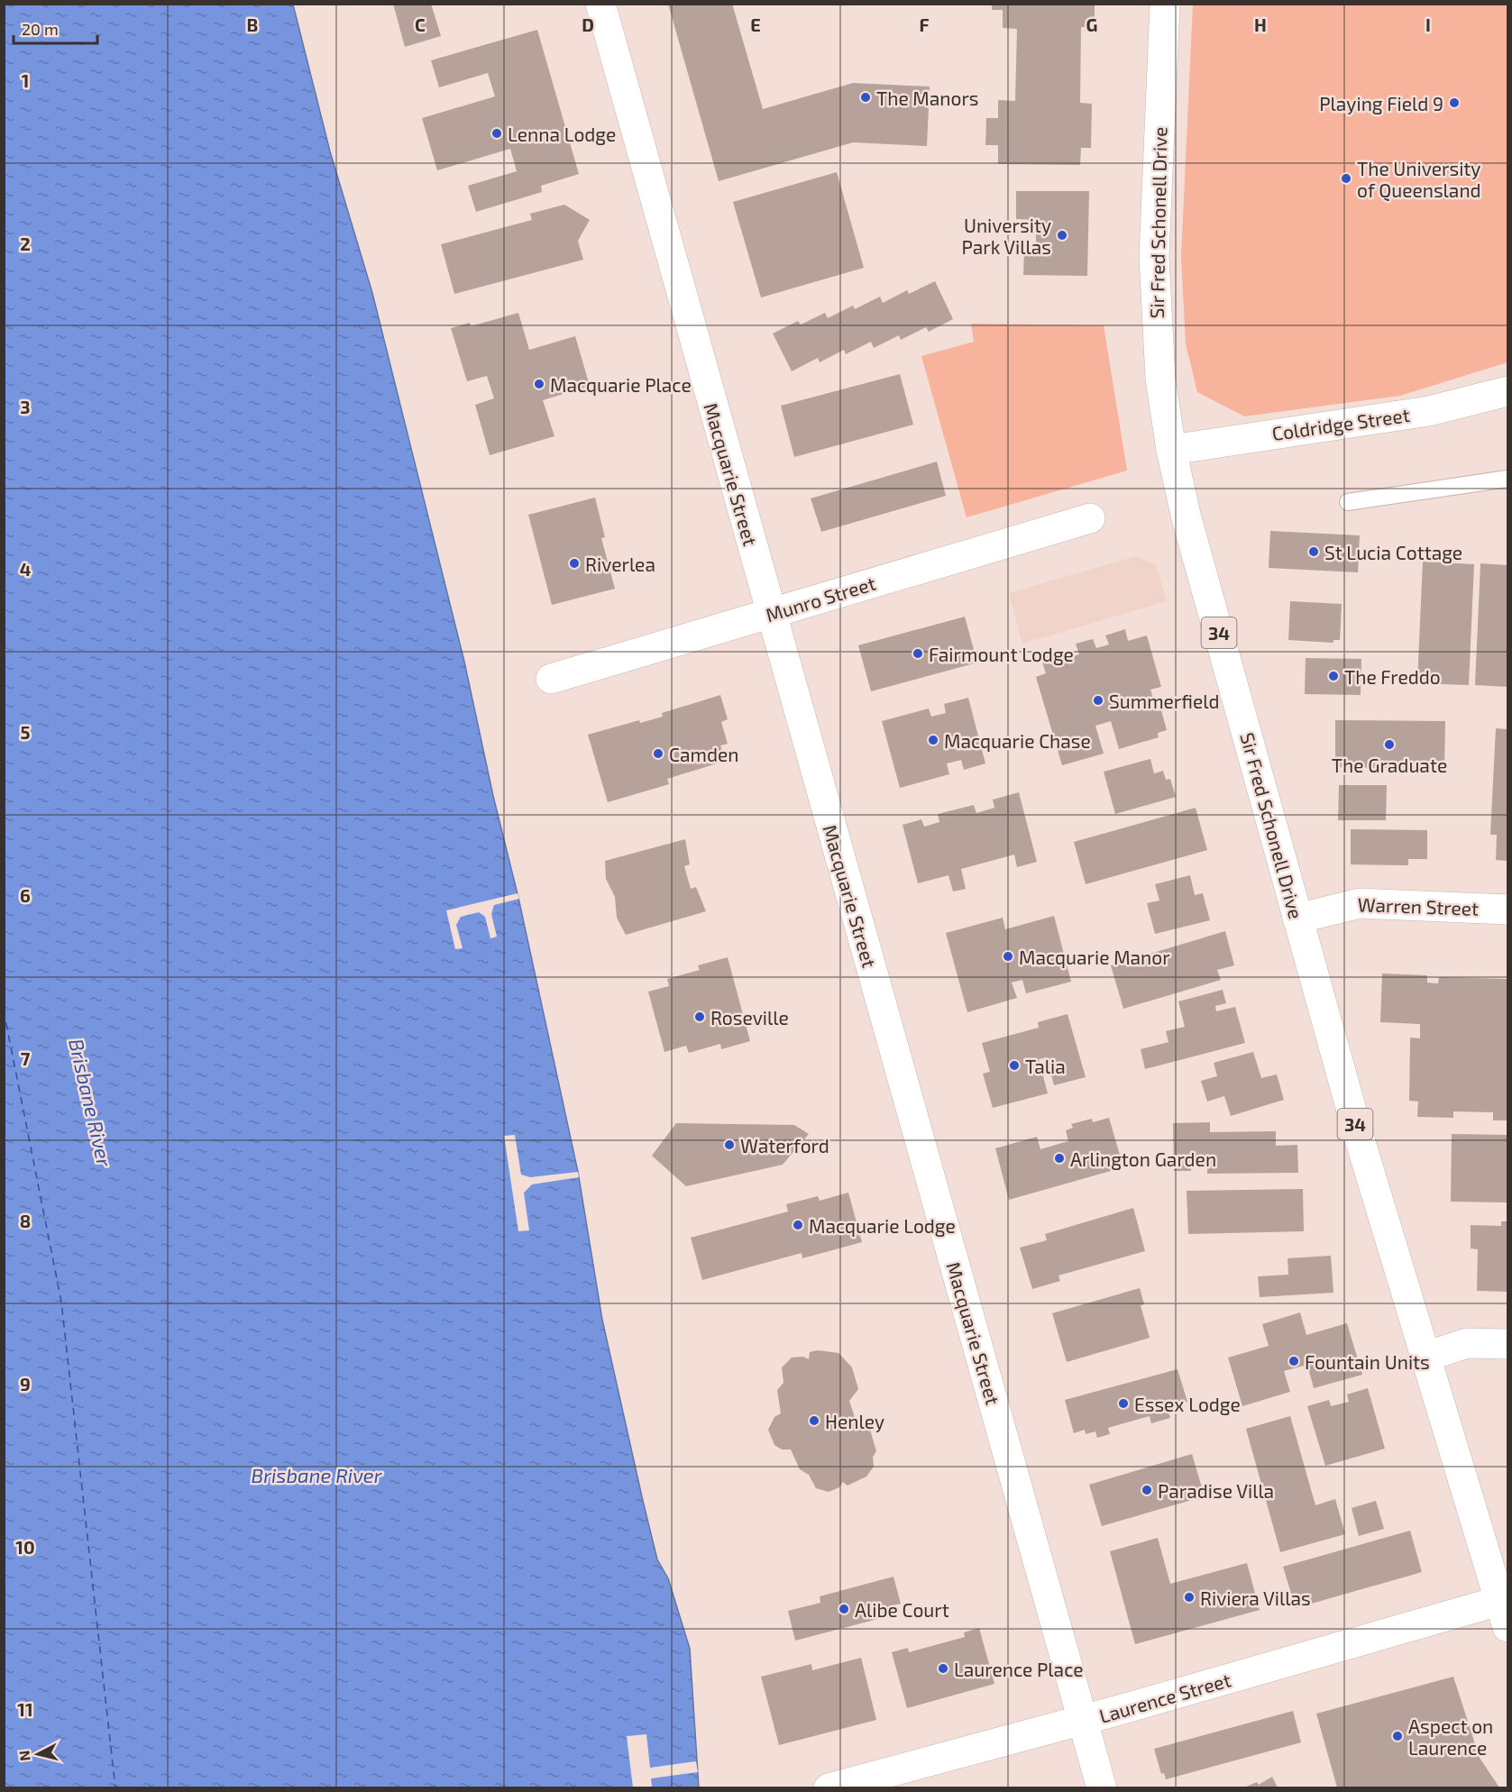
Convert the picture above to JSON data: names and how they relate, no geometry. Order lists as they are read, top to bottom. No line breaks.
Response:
{"streets":{"street":["Sir Fred Schonell Drive","Coldridge Street","Macquarie Street","Munro Street","34","Warren Street","Laurence Street"]},"crossings":[["Sir Fred Schonell Drive","Coldridge Street"],["Sir Fred Schonell Drive","Warren Street"],["Sir Fred Schonell Drive","Laurence Street"],["Macquarie Street","Munro Street"],["Macquarie Street","Laurence Street"]],"water":["Brisbane River"],"places":["The Manors","Playing Field 9","Lenna Lodge","The University of Queensland","University Park Villas","Macquarie Place","St Lucia Cottage","Riverlea","Fairmount Lodge","The Freddo","Summerfield","Macquarie Chase","The Graduate","Camden","Macquarie Manor","Roseville","Talia","Waterford","Arlington Garden","Macquarie Lodge","Fountain Units","Essex Lodge","Henley","Paradise Villa","Riviera Villas","Alibe Court","Laurence Place","Aspect on Laurence"],"scale_bar":"20 m","north":"left","grid":{"columns":["B","C","D","E","F","G","H","I"],"rows":["1","2","3","4","5","6","7","8","9","10","11"]}}
